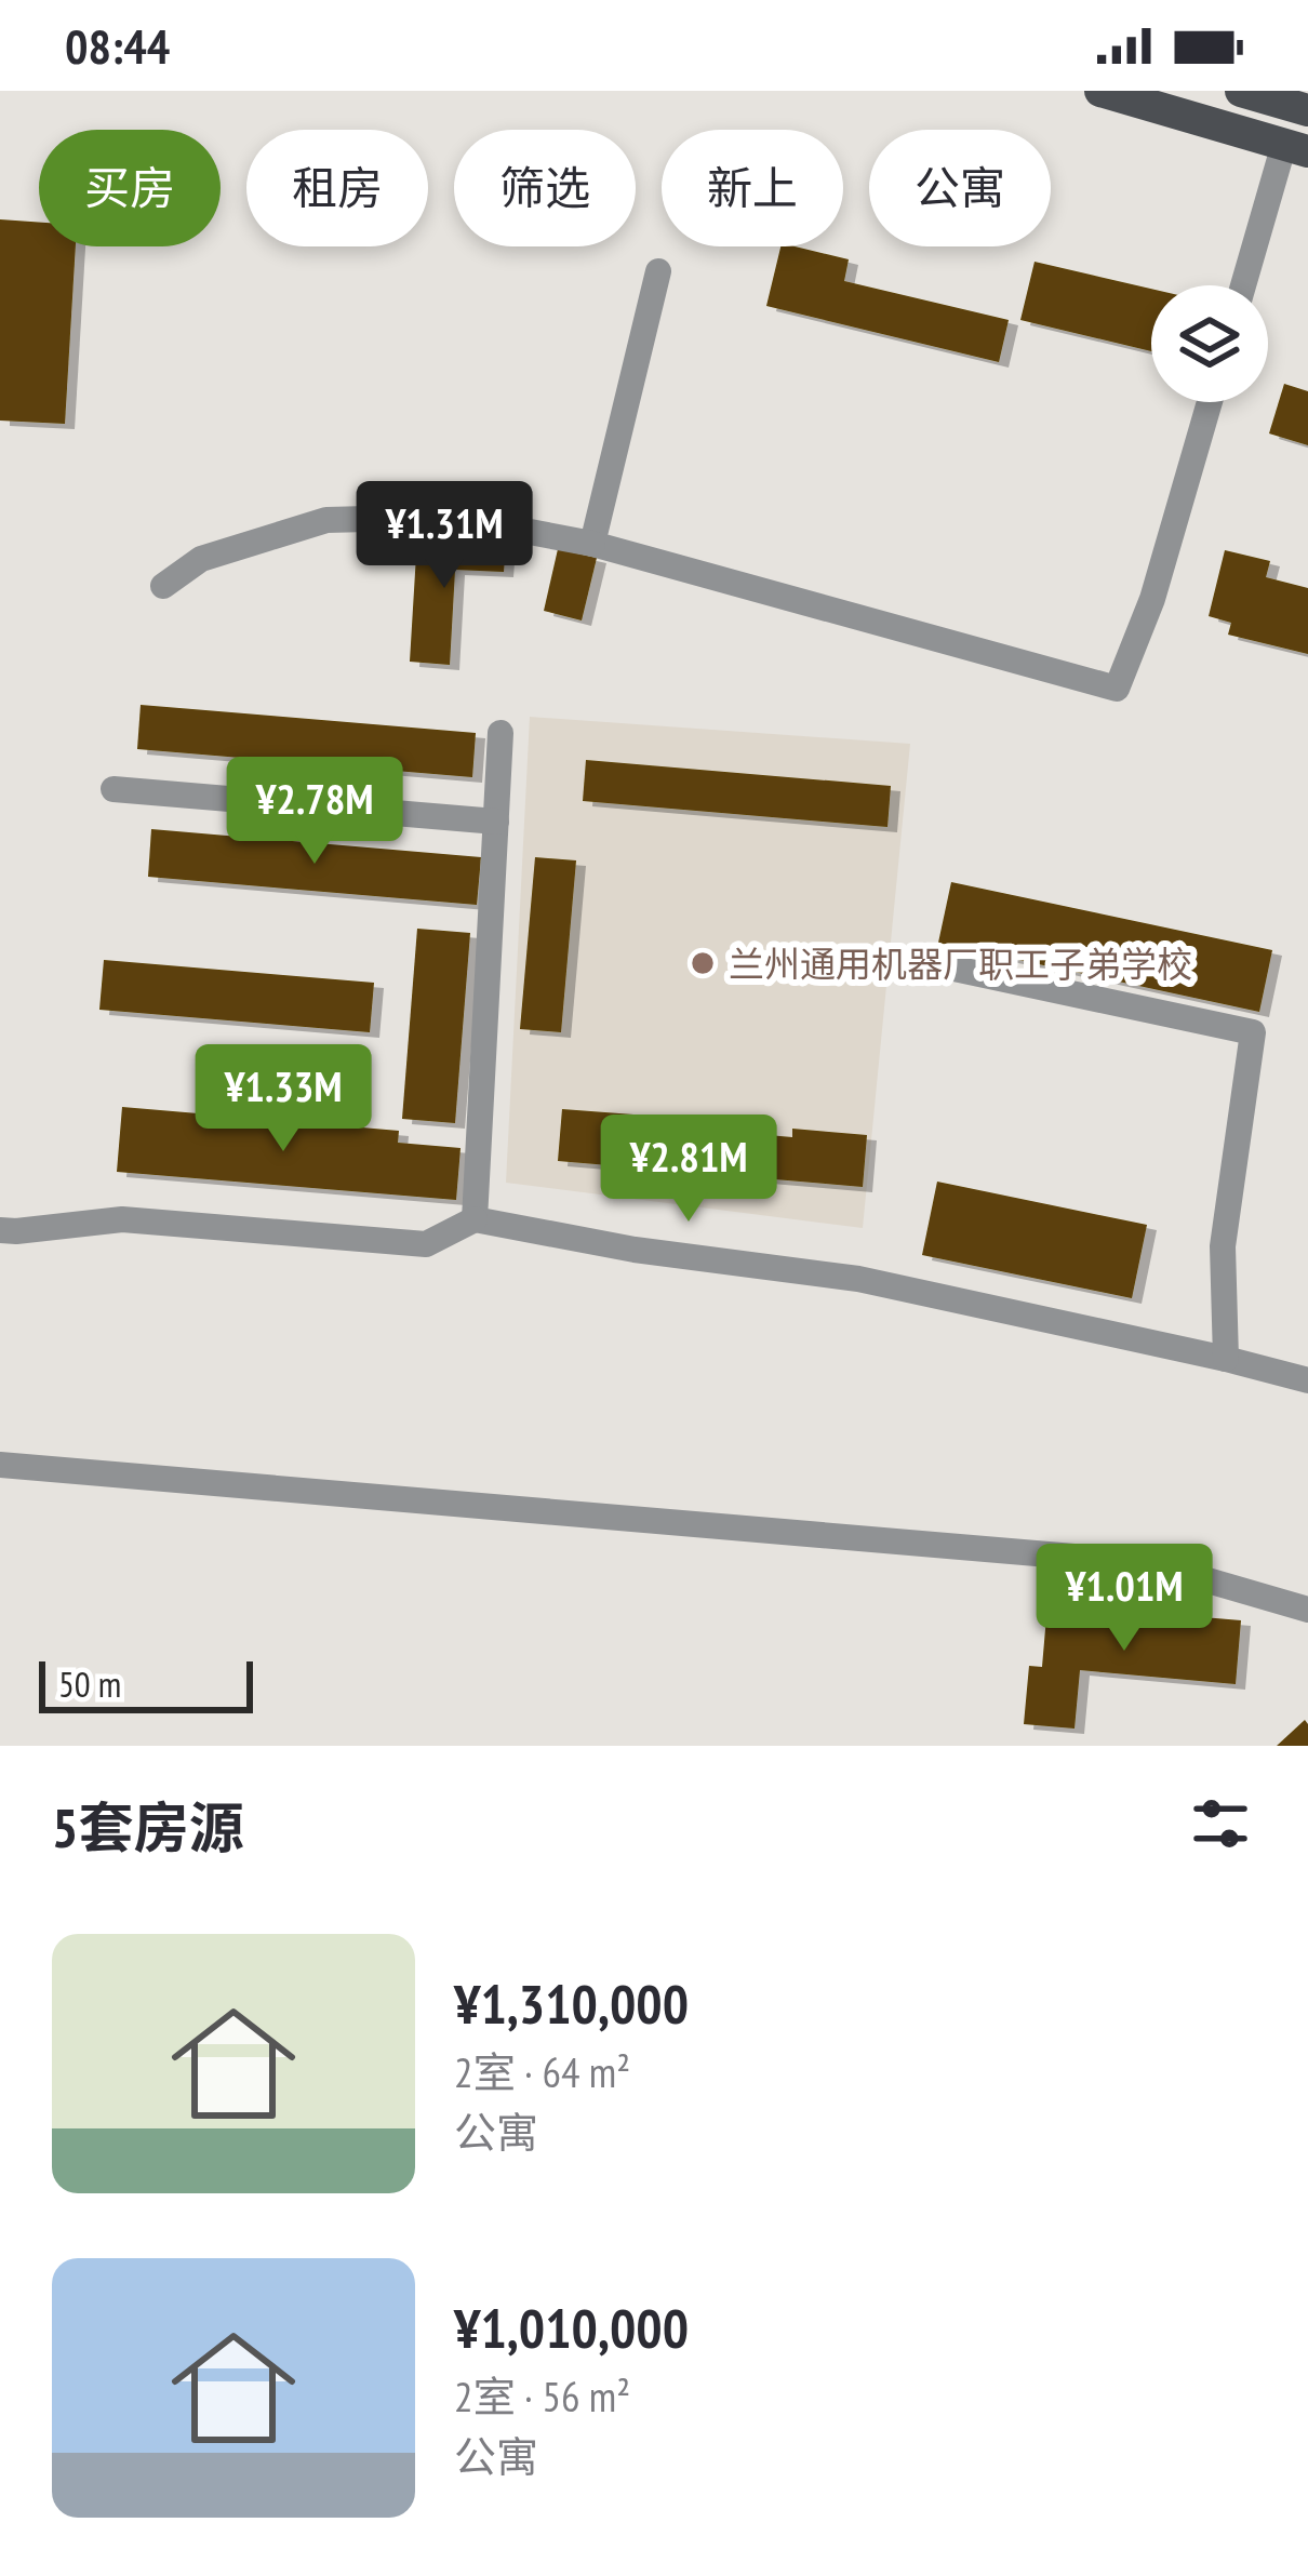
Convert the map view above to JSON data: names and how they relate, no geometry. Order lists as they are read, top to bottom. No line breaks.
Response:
{"places":["兰州通用机器厂职工子弟学校"],"scale_bar":"50 m","page":{"status":"08:44","chip":["买房","租房","筛选","新上","公寓"],"price":["¥1.31M","¥2.78M","¥1.33M","¥2.81M","¥1.01M"],"scale":"50 m","heading":"5套房源","list":[{"name":"¥1,310,000","note":"2室 · 64 m² · 公寓"},{"name":"¥1,010,000","note":"2室 · 56 m² · 公寓"}]}}
